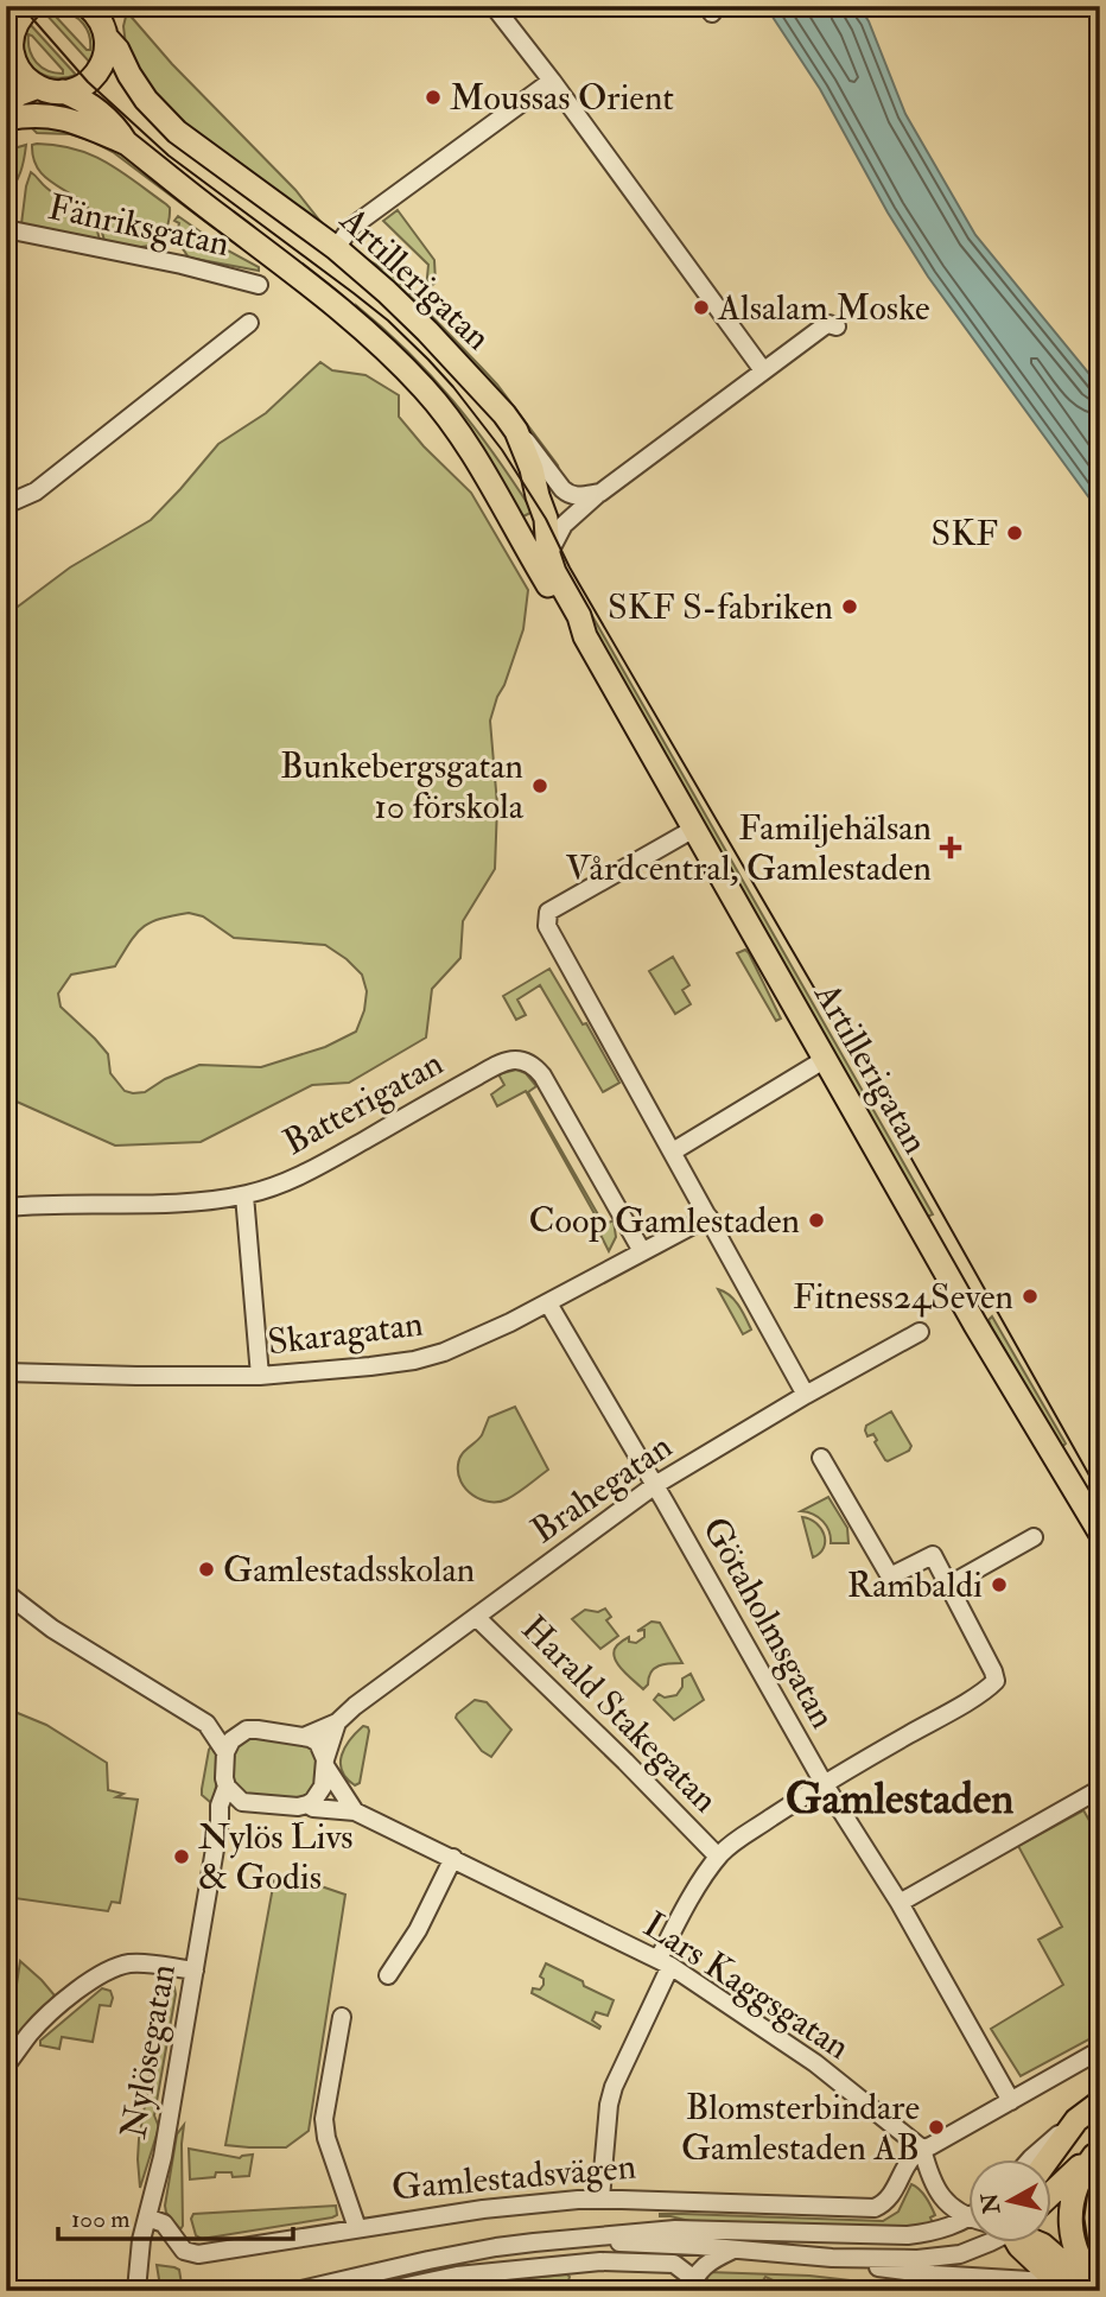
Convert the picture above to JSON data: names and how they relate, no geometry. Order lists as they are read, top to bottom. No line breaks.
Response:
{"streets":{"main road":["Artillerigatan"],"street":["Fänriksgatan","Batterigatan","Skaragatan","Brahegatan","Götaholmsgatan","Harald Stakegatan","Lars Kaggsgatan","Nylösegatan","Gamlestadsvägen"]},"crossings":[["Batterigatan","Skaragatan"],["Skaragatan","Götaholmsgatan"],["Brahegatan","Götaholmsgatan"],["Brahegatan","Harald Stakegatan"],["Brahegatan","Lars Kaggsgatan"],["Brahegatan","Nylösegatan"],["Lars Kaggsgatan","Nylösegatan"],["Lars Kaggsgatan","Gamlestadsvägen"],["Nylösegatan","Gamlestadsvägen"]],"districts":["Gamlestaden"],"places":{"other":["Moussas Orient","Alsalam Moske","SKF","SKF S-fabriken","Bunkebergsgatan 10 förskola","Coop Gamlestaden","Fitness24Seven","Gamlestadsskolan","Rambaldi","Nylös Livs & Godis","Blomsterbindare Gamlestaden AB"],"health":["Familjehälsan Vårdcentral, Gamlestaden"]},"scale_bar":"100 m","north":"left"}
